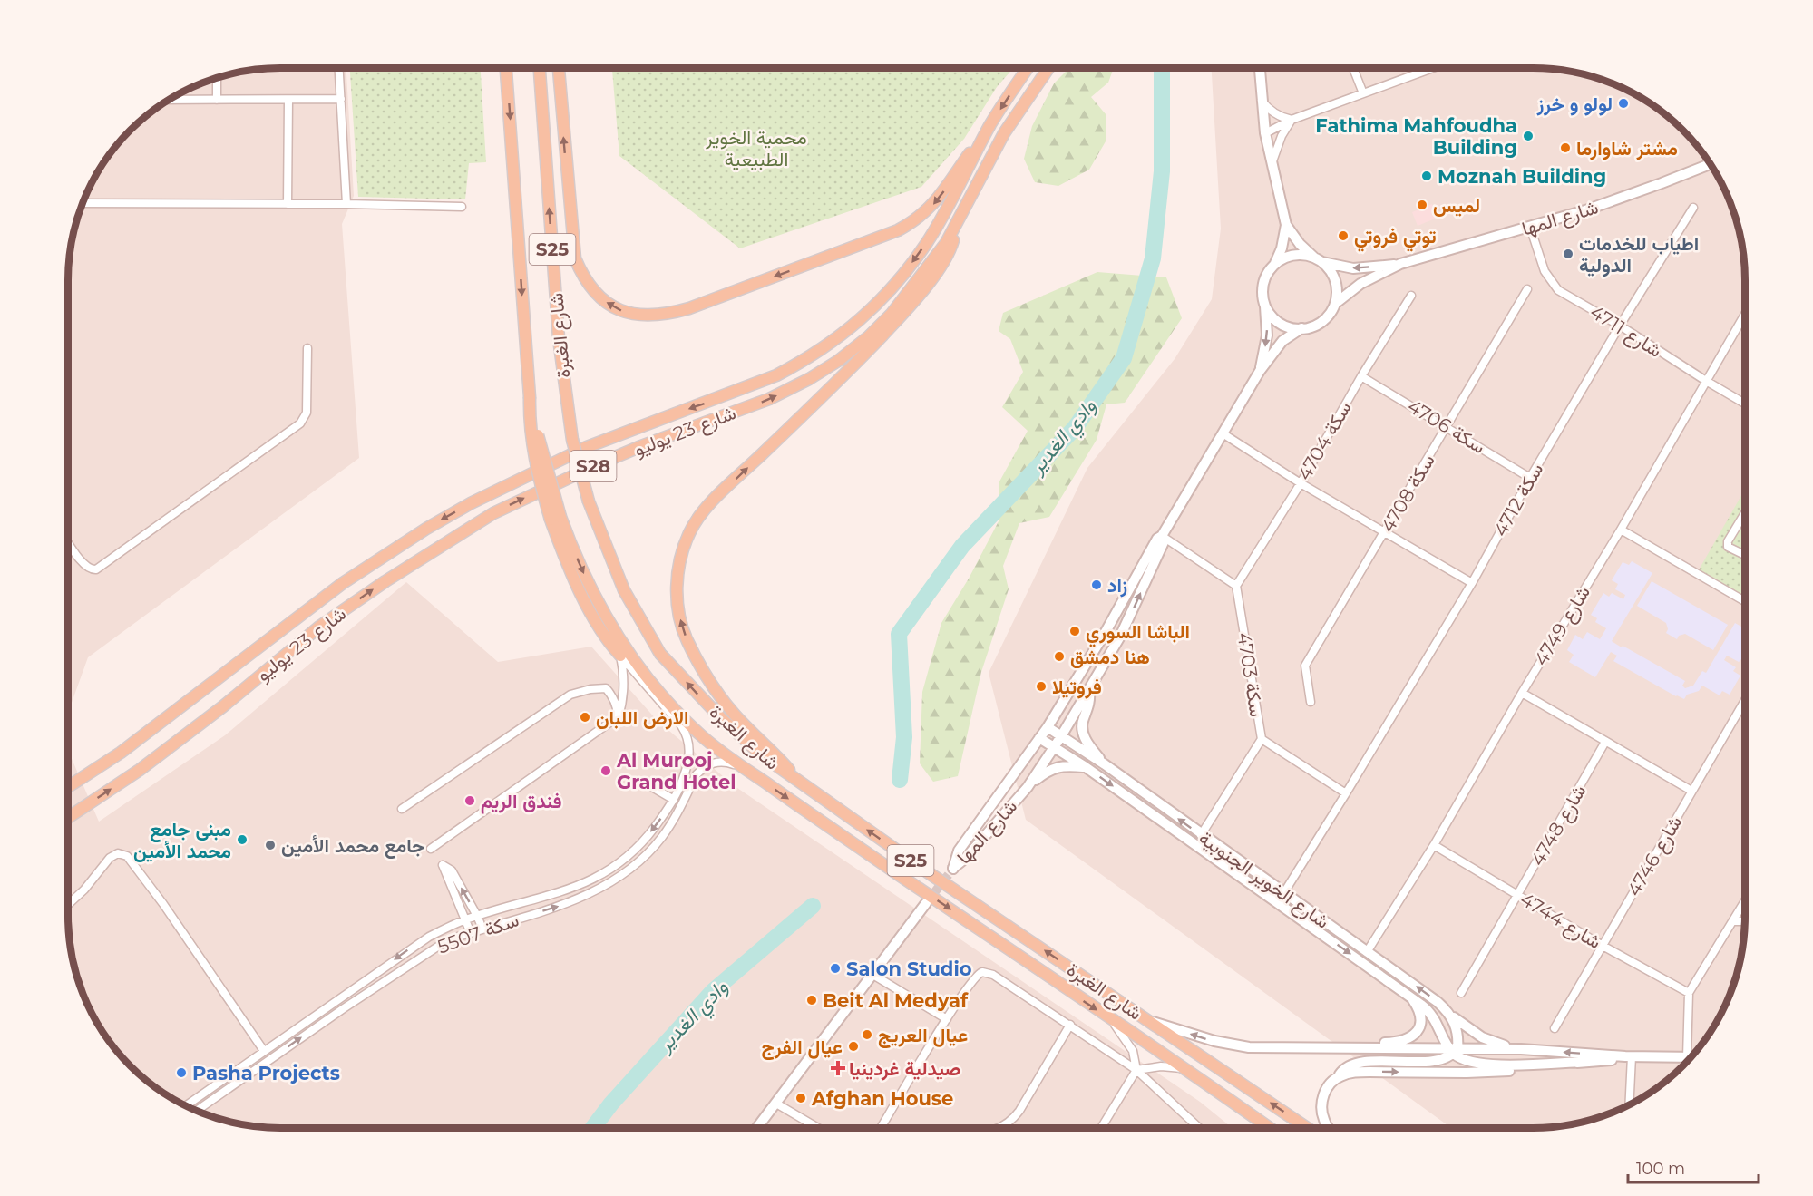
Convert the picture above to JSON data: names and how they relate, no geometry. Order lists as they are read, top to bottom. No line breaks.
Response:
{"streets":{"main road":["S25","شارع الغبرة","شارع 23 يوليو","S28"],"street":["شارع المها","4711 شارع","4706 سكة","سكة 4704","سكة 4708","سكة 4712","4749 شارع","4703 سكة","4748 شارع","4746 شارع","شارع الخوير الجنوبية","4744 شارع","سكة 5507"]},"crossings":[["شارع المها","4711 شارع"],["شارع المها","شارع الخوير الجنوبية"],["4711 شارع","سكة 4712"],["4711 شارع","4749 شارع"],["شارع الغبرة","سكة 5507"],["4706 سكة","سكة 4704"],["4706 سكة","سكة 4708"],["4706 سكة","سكة 4712"],["سكة 4704","4703 سكة"],["سكة 4712","شارع الخوير الجنوبية"],["4749 شارع","شارع الخوير الجنوبية"],["4749 شارع","4744 شارع"],["4703 سكة","شارع الخوير الجنوبية"],["4748 شارع","4744 شارع"],["4746 شارع","4744 شارع"]],"water":["وادي الغدير"],"parks":["محمية الخوير الطبيعية"],"places":{"other":["لولو و خرز","Fathima Mahfoudha Building","مشتر شاوارما","Moznah Building","لميس","توتي فروتي","اطياب للخدمات الدولية","زاد","الباشا السوري","هنا دمشق","فروتيلا","الارض اللبان","Al Murooj Grand Hotel","فندق الريم","مبنى جامع محمد الأمين","جامع محمد الأمين","Salon Studio","Beit Al Medyaf","عيال العريج","عيال الفرج","Pasha Projects","Afghan House"],"health":["صيدلية غردينيا"]},"scale_bar":"100 m"}
